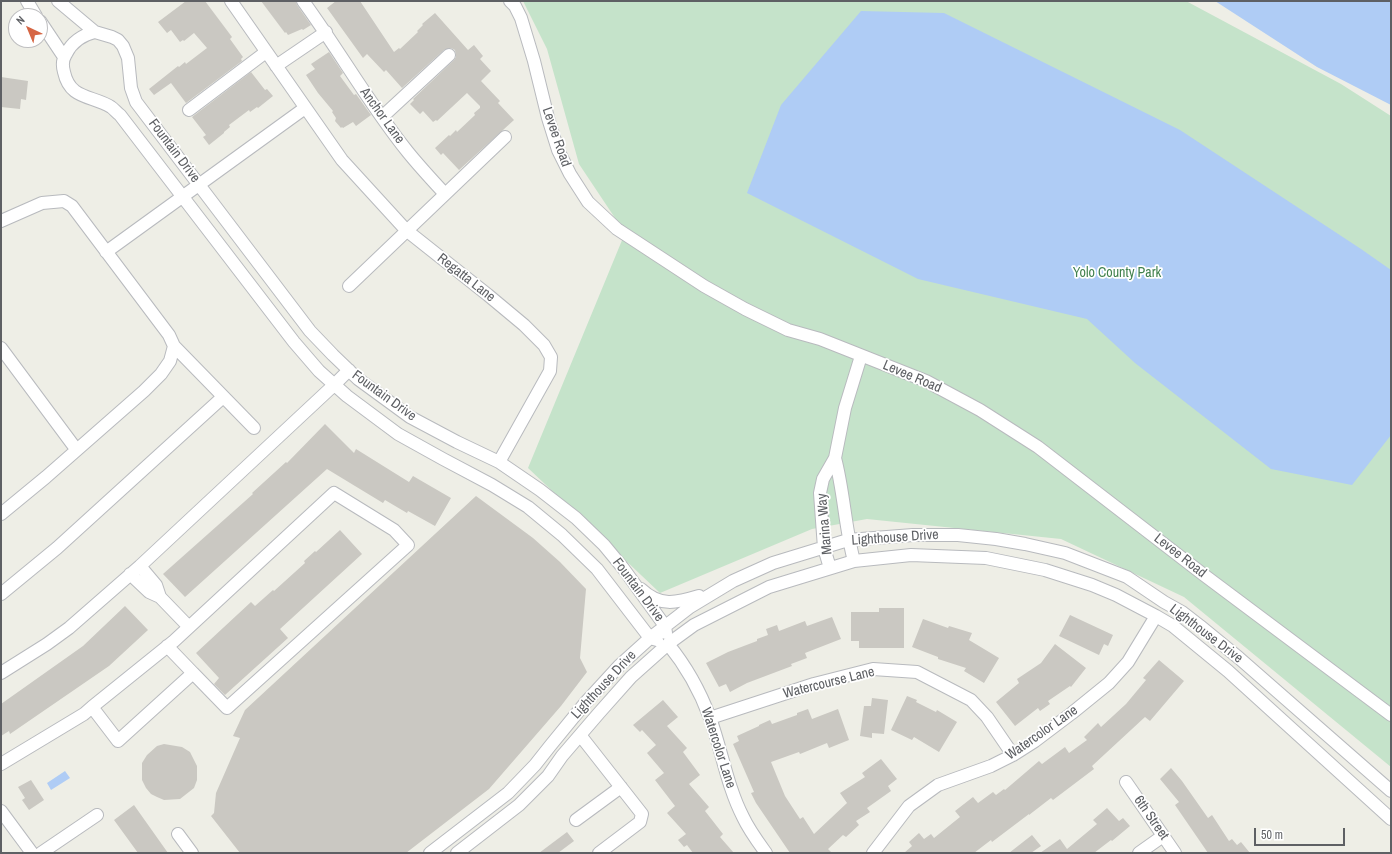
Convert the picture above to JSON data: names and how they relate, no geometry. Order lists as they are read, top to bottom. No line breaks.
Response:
{"streets":{"street":["Anchor Lane","Levee Road","Fountain Drive","Regatta Lane","Marina Way","Lighthouse Drive","Watercourse Lane","Watercolor Lane","6th Street"]},"crossings":[["Levee Road","Marina Way"],["Fountain Drive","Regatta Lane"],["Fountain Drive","Lighthouse Drive"],["Fountain Drive","Watercolor Lane"],["Marina Way","Lighthouse Drive"],["Lighthouse Drive","Watercolor Lane"],["Watercourse Lane","Watercolor Lane"]],"parks":["Yolo County Park"],"scale_bar":"50 m","north":"top left"}
